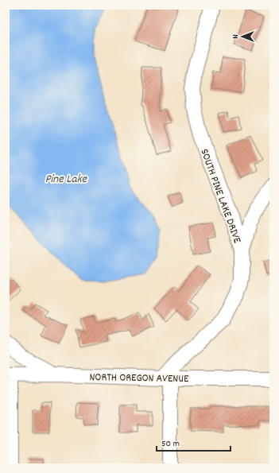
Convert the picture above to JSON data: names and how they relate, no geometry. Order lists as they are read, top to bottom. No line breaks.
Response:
{"streets":{"street":["SOUTH PINE LAKE DRIVE","NORTH OREGON AVENUE"]},"crossings":[["SOUTH PINE LAKE DRIVE","NORTH OREGON AVENUE"]],"water":["Pine Lake"],"scale_bar":"50 m","north":"left"}
